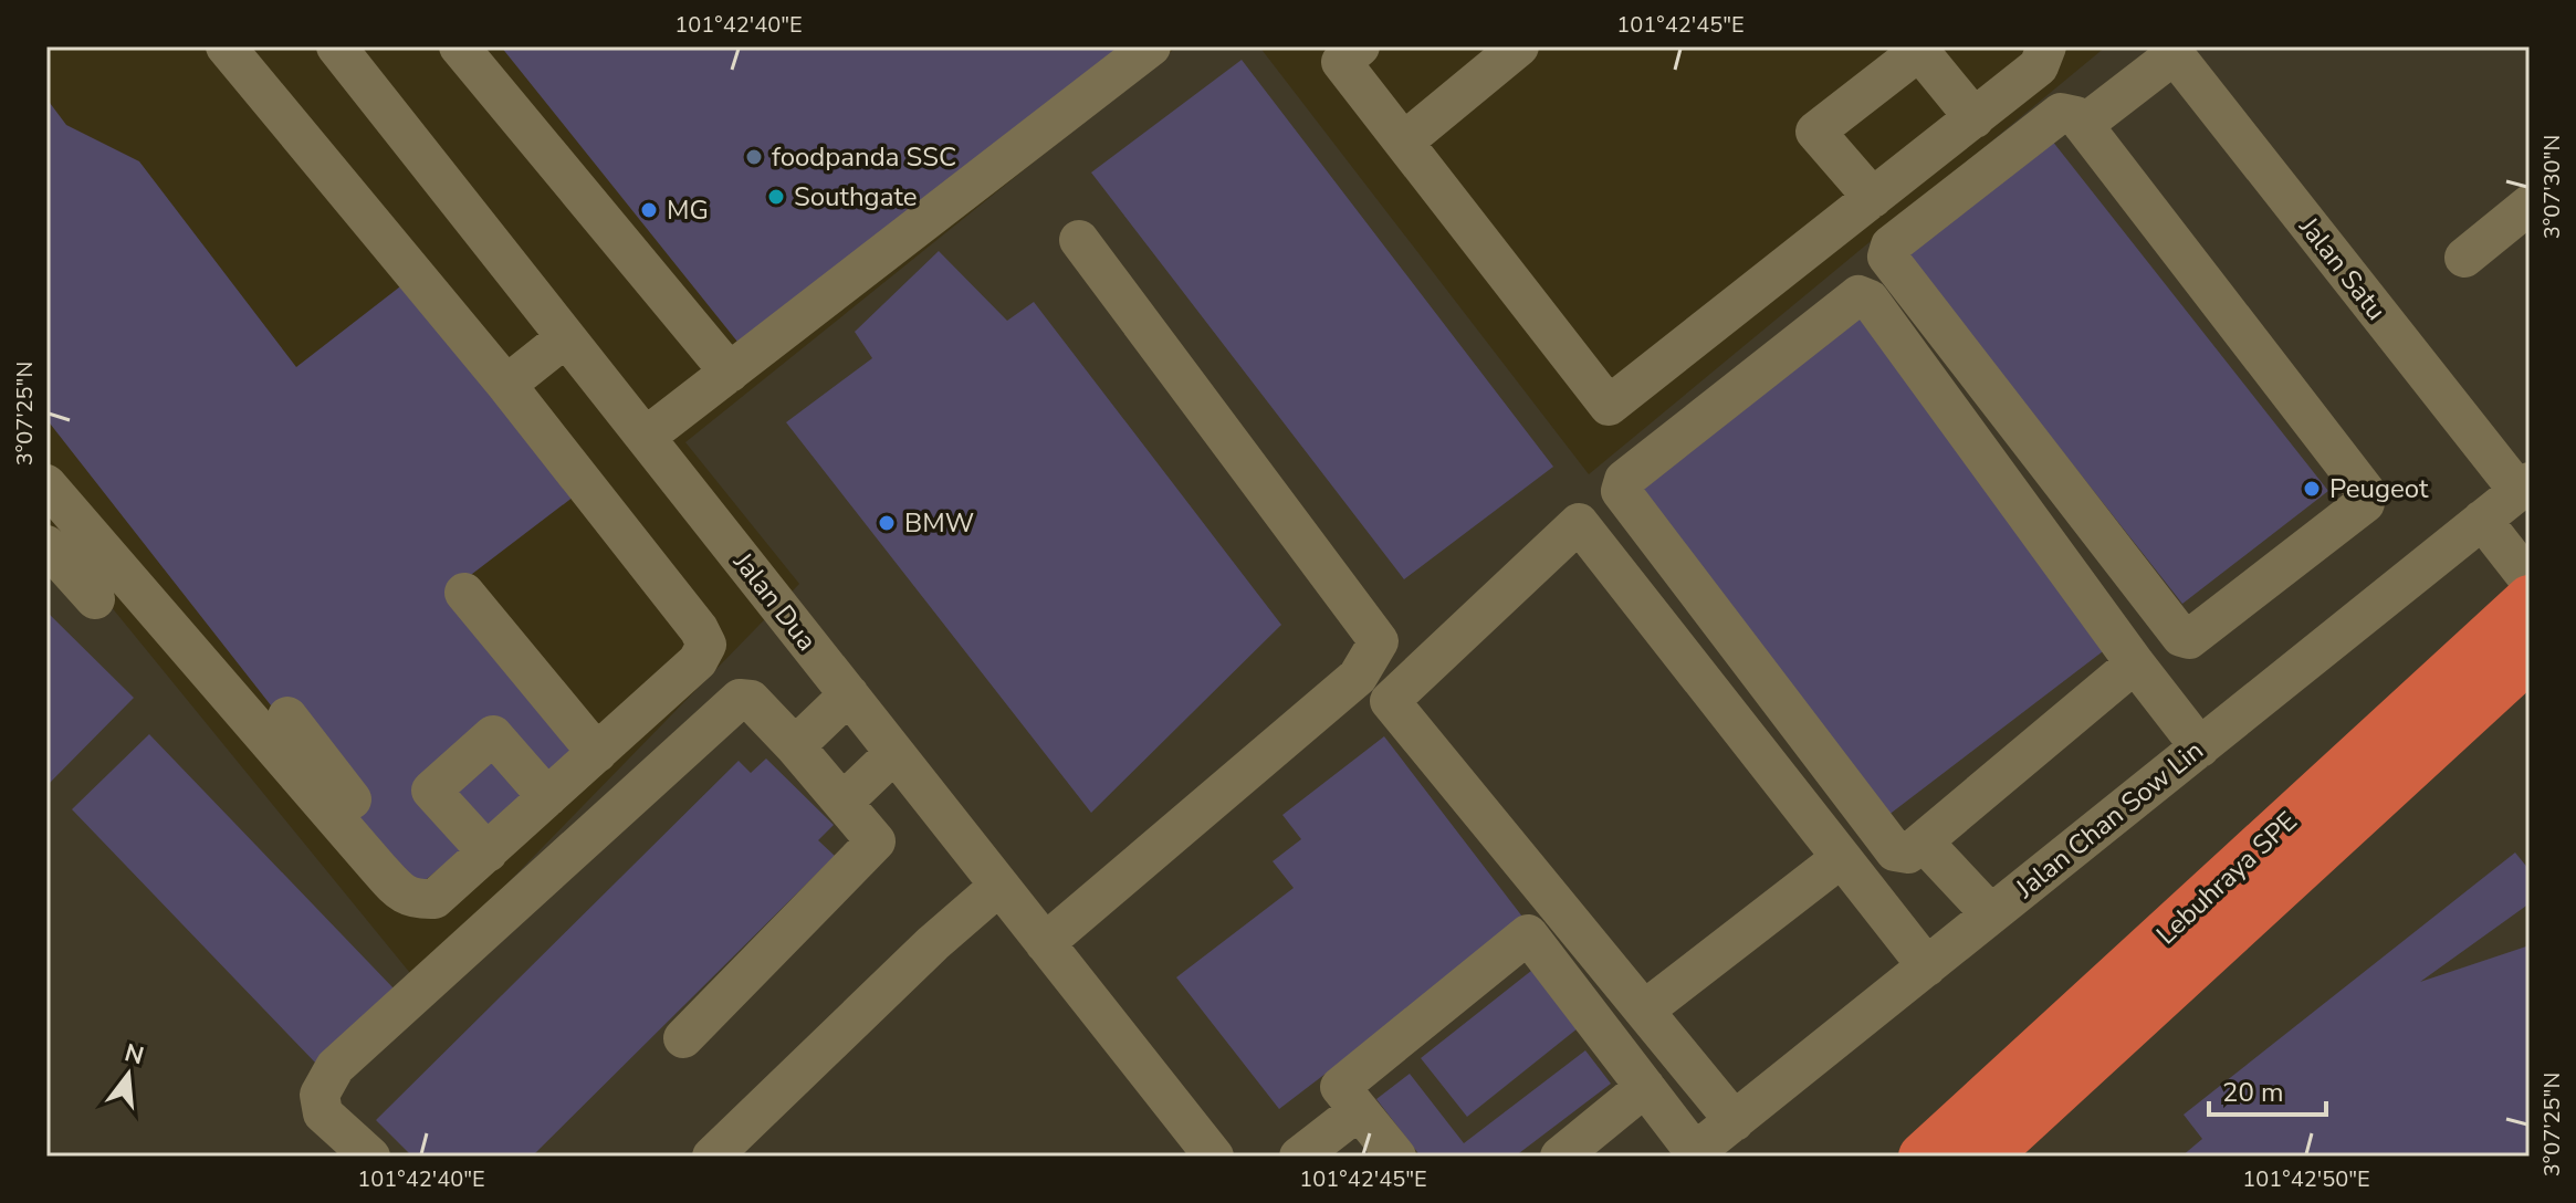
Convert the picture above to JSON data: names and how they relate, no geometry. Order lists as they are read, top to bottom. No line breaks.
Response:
{"streets":{"highway":["Lebuhraya SPE"],"street":["Jalan Satu","Jalan Dua","Jalan Chan Sow Lin"]},"crossings":[["Jalan Satu","Jalan Chan Sow Lin"]],"places":["foodpanda SSC","Southgate","MG","Peugeot","BMW"],"scale_bar":"20 m","north":"top","coordinates":["101°42'40\"E","101°42'45\"E","3°07'30\"N","3°07'25\"N","101°42'50\"E"]}
